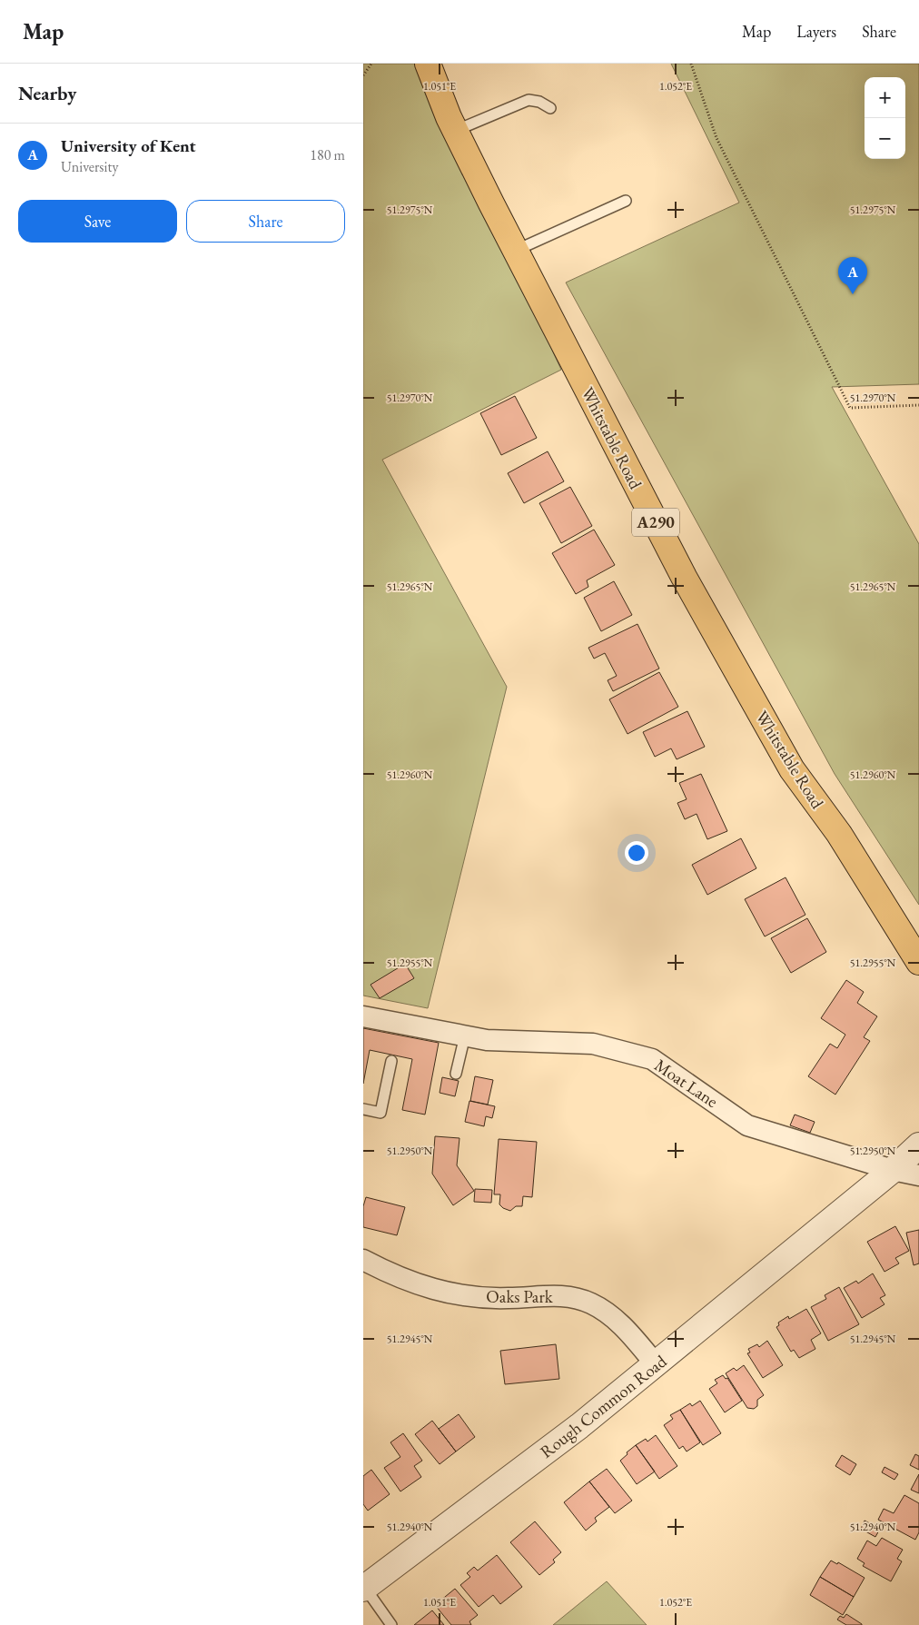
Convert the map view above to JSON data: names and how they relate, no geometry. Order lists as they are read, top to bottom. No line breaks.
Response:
{"streets":{"main road":["Whitstable Road","A290"],"street":["Moat Lane","Oaks Park","Rough Common Road"]},"crossings":[["Moat Lane","Rough Common Road"],["Oaks Park","Rough Common Road"]],"page":{"header":"Map","nav":["Map","Layers","Share"],"heading":"Nearby","map_buttons":["+","−"],"list":[{"mark":"A","name":"University of Kent","note":"University","value":"180 m"}],"buttons":["Save","Share"],"pins":"A"},"coordinates":["1.051°E","1.052°E","51.2975°N","51.2970°N","51.2965°N","51.2960°N","51.2955°N","51.2950°N","51.2945°N","51.2940°N"]}
